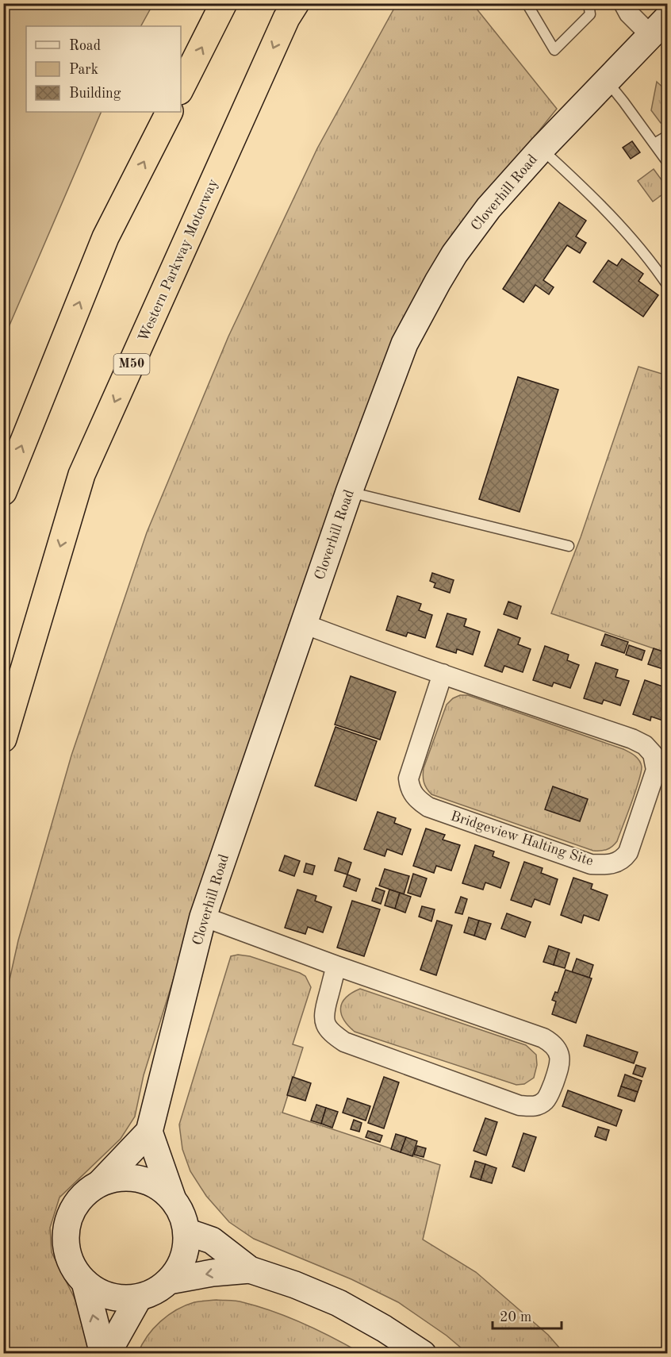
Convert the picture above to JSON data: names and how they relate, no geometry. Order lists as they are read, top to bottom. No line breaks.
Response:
{"streets":{"highway":["Western Parkway Motorway","M50"],"street":["Cloverhill Road","Bridgeview Halting Site"]},"crossings":[["Cloverhill Road","Bridgeview Halting Site"]],"legend":["Road","Park","Building"],"scale_bar":"20 m"}
